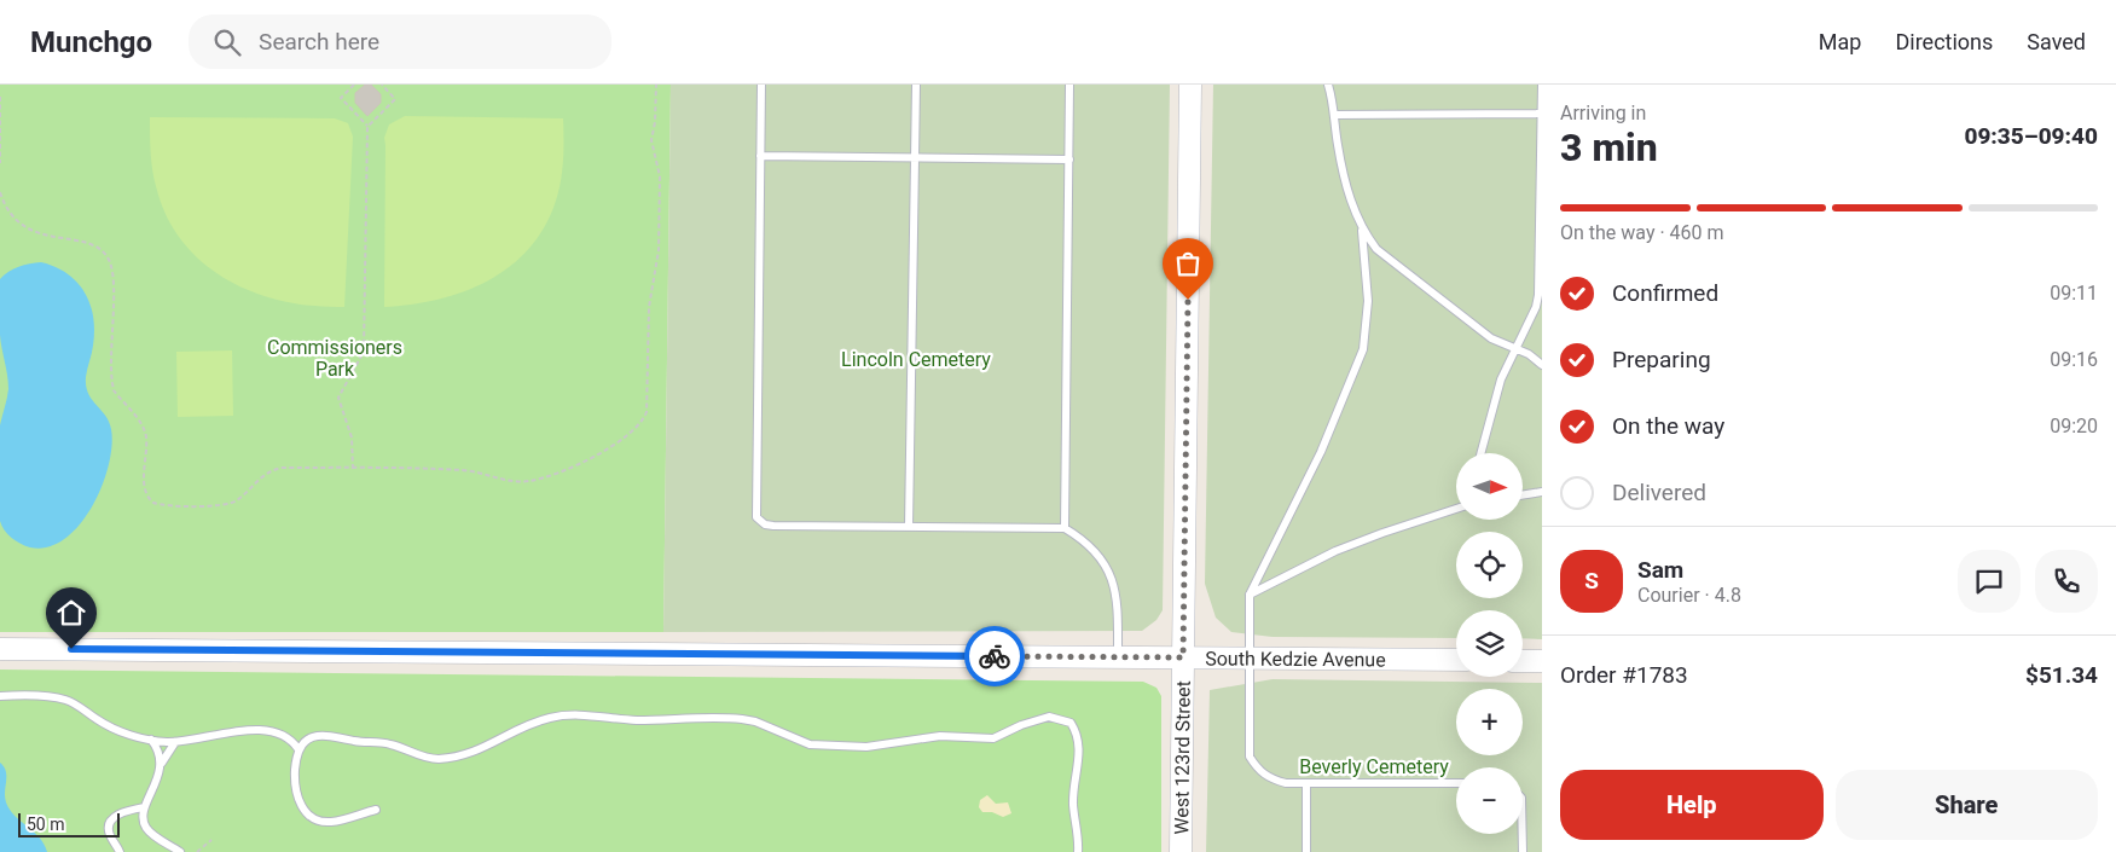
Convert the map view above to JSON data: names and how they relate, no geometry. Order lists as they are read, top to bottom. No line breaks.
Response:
{"streets":{"main road":["South Kedzie Avenue","West 123rd Street"]},"crossings":[["South Kedzie Avenue","West 123rd Street"]],"parks":["Commissioners Park","Lincoln Cemetery","Beverly Cemetery"],"scale_bar":"50 m","north":"right","page":{"header":"Munchgo","search":"Search here","nav":["Map","Directions","Saved"],"heading":["3 min","Arriving in","09:35–09:40"],"panel":["Sam","Courier · 4.8","Order #1783","$51.34"],"bar":"On the way · 460 m","list":[["Confirmed","09:11"],["Preparing","09:16"],["On the way","09:20"],"Delivered"],"map_buttons":["+","−"],"round":"S","buttons":["Help","Share"],"scale":"50 m"}}
